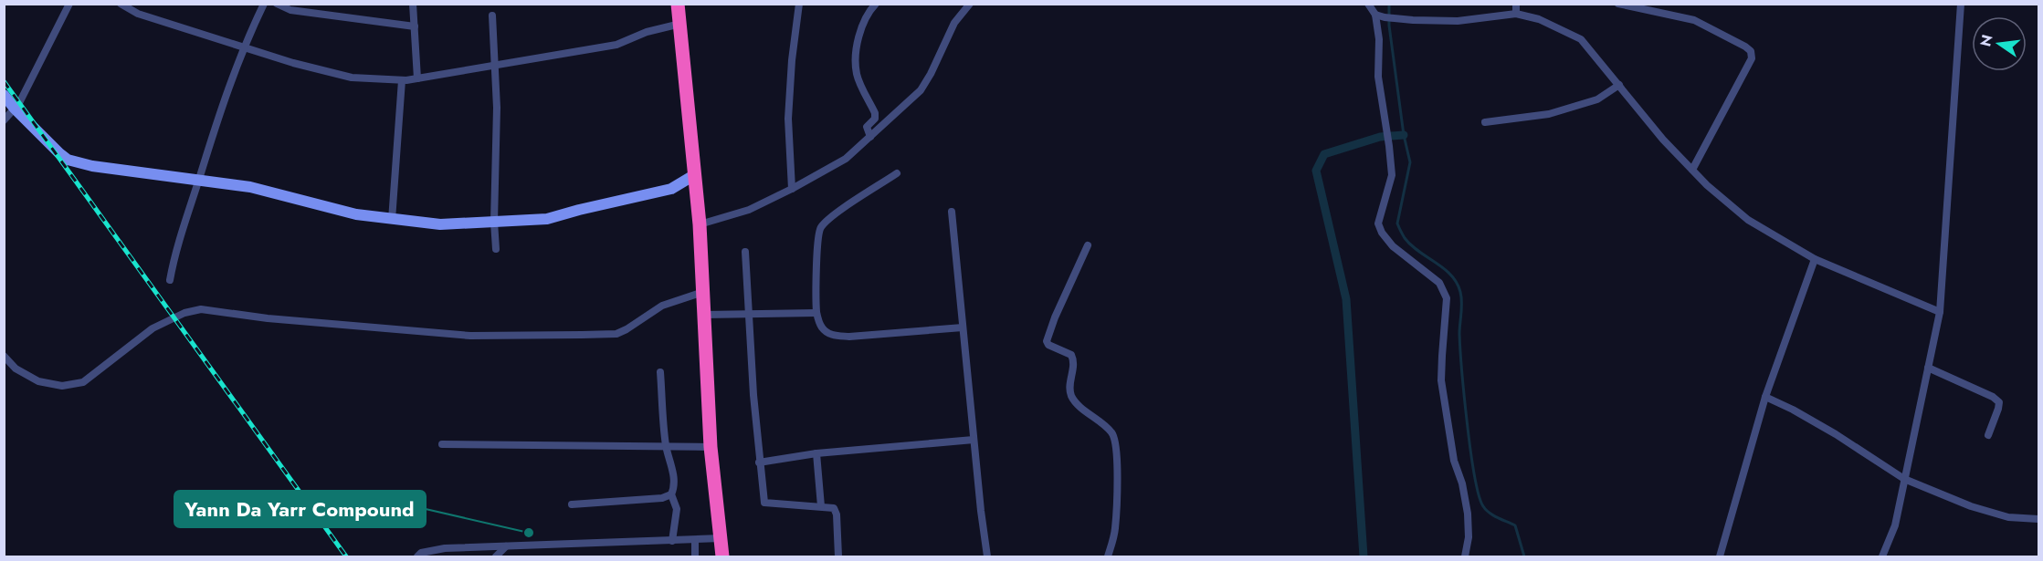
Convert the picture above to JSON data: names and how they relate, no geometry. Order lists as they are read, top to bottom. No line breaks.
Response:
{"places":["Yann Da Yarr Compound"],"north":"left"}
